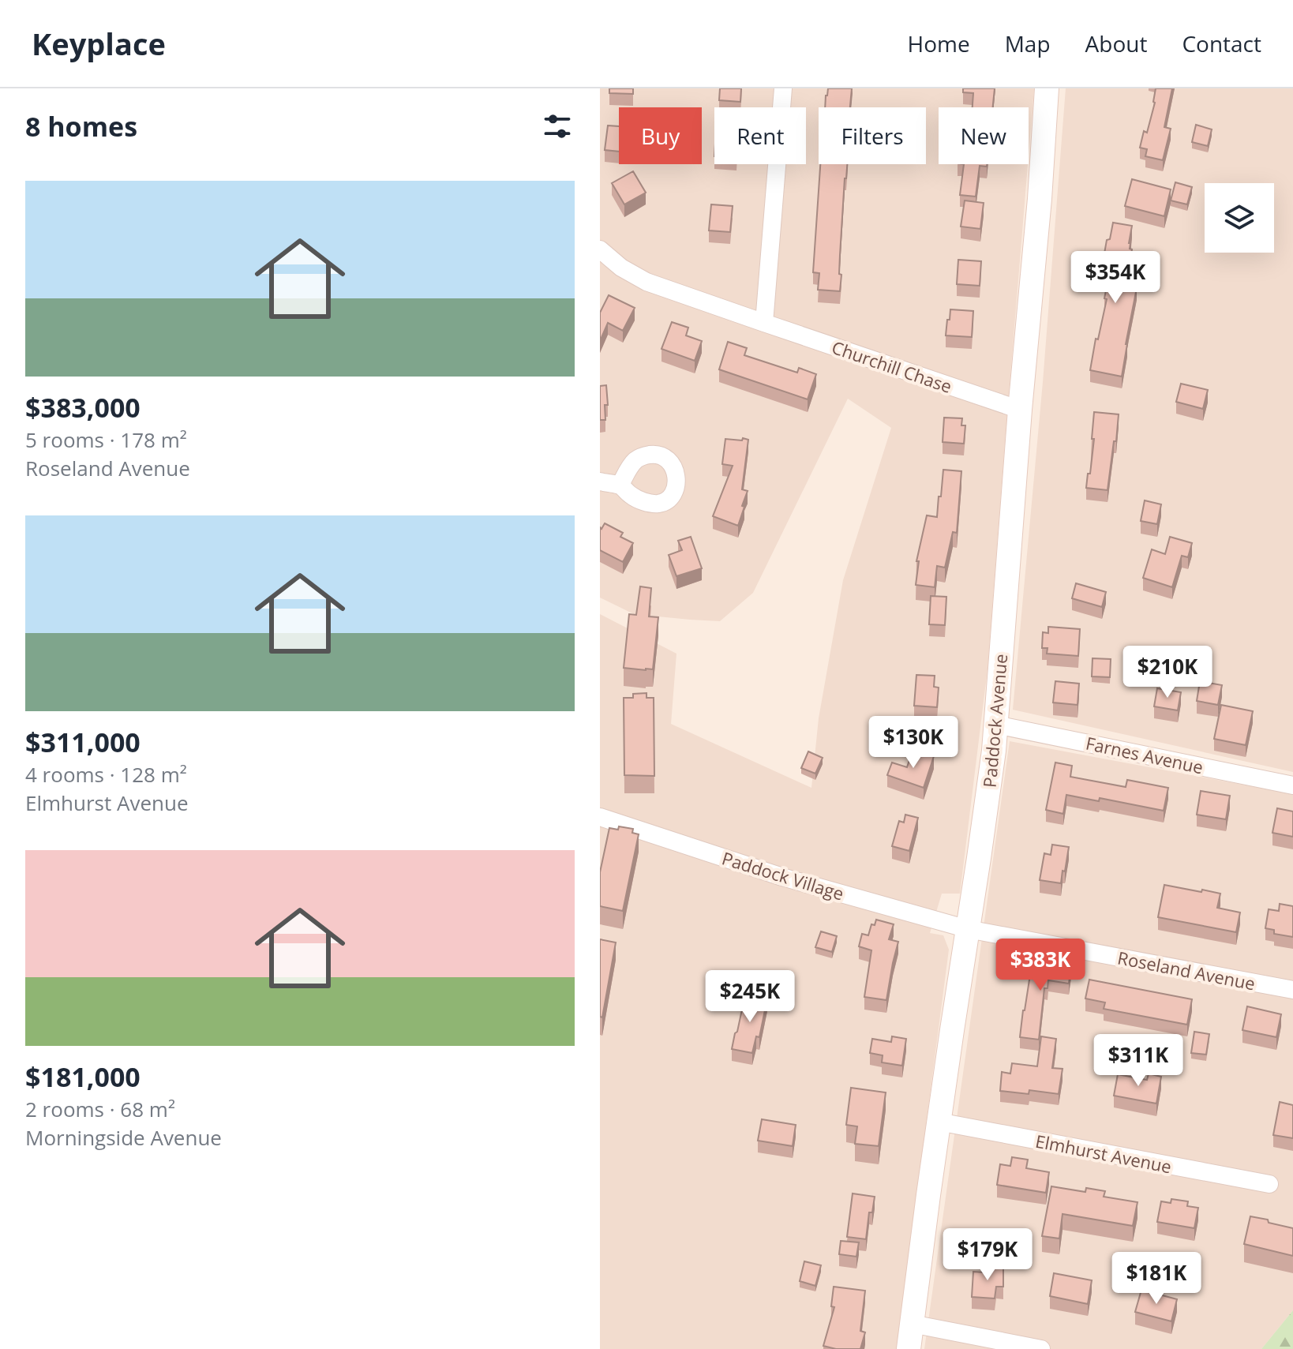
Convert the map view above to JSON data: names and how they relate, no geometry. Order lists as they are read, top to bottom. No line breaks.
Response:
{"streets":{"main road":["Paddock Avenue"],"street":["Churchill Chase","Farnes Avenue","Paddock Village","Roseland Avenue","Elmhurst Avenue"]},"crossings":[["Churchill Chase","Paddock Avenue"],["Paddock Avenue","Farnes Avenue"],["Paddock Avenue","Paddock Village"],["Paddock Avenue","Roseland Avenue"],["Paddock Avenue","Elmhurst Avenue"],["Paddock Village","Roseland Avenue"]],"page":{"header":"Keyplace","nav":["Home","Map","About","Contact"],"heading":"8 homes","chip":["Buy","Rent","Filters","New"],"list":[{"name":"$383,000","note":"5 rooms · 178 m² · Roseland Avenue"},{"name":"$311,000","note":"4 rooms · 128 m² · Elmhurst Avenue"},{"name":"$181,000","note":"2 rooms · 68 m² · Morningside Avenue"}],"price":["$354K","$210K","$130K","$383K","$245K","$311K","$179K","$181K"]}}
